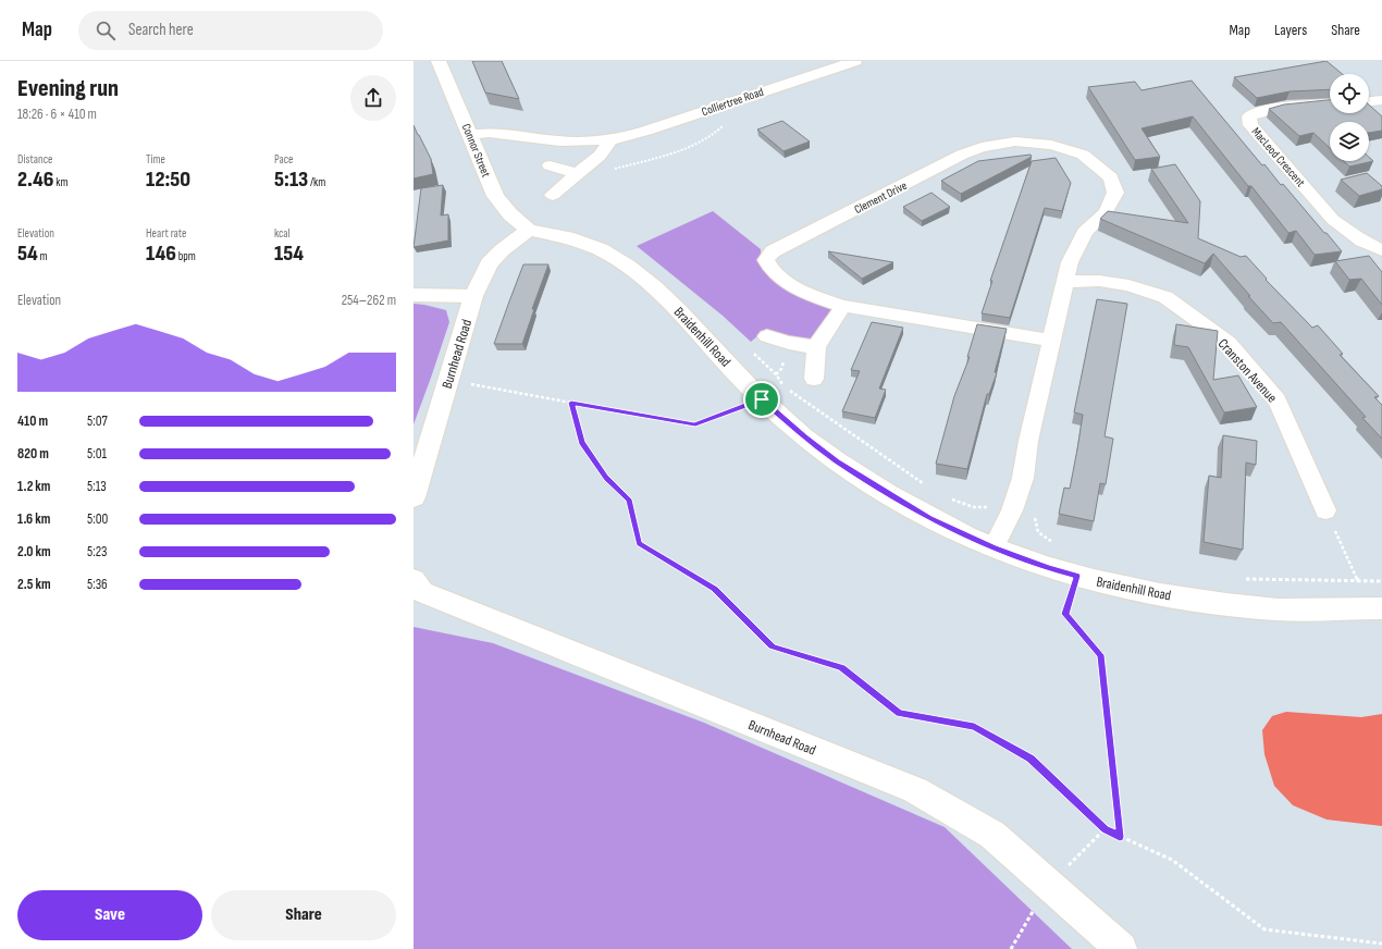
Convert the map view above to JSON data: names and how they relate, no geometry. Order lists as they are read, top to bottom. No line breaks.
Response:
{"streets":{"main road":["Connor Street","Braidenhill Road","Burnhead Road"],"street":["Colliertree Road","MacLeod Crescent","Clement Drive","Cranston Avenue"]},"crossings":[["Colliertree Road","Connor Street"],["Connor Street","Braidenhill Road"],["Connor Street","Burnhead Road"],["Clement Drive","Braidenhill Road"],["Clement Drive","Cranston Avenue"],["Braidenhill Road","Burnhead Road"]],"page":{"header":"Map","search":"Search here","nav":["Map","Layers","Share"],"heading":["Evening run","18:26 · 6 × 410 m"],"stats":[["Distance","2.46 km"],["Time","12:50"],["Pace","5:13 /km"],["Elevation","54 m"],["Heart rate","146 bpm"],["kcal","154"]],"chart":["Elevation","254–262 m"],"list":[{"name":"410 m","note":"5:07"},{"name":"820 m","note":"5:01"},{"name":"1.2 km","note":"5:13"},{"name":"1.6 km","note":"5:00"},{"name":"2.0 km","note":"5:23"},{"name":"2.5 km","note":"5:36"}],"buttons":["Save","Share"]}}
